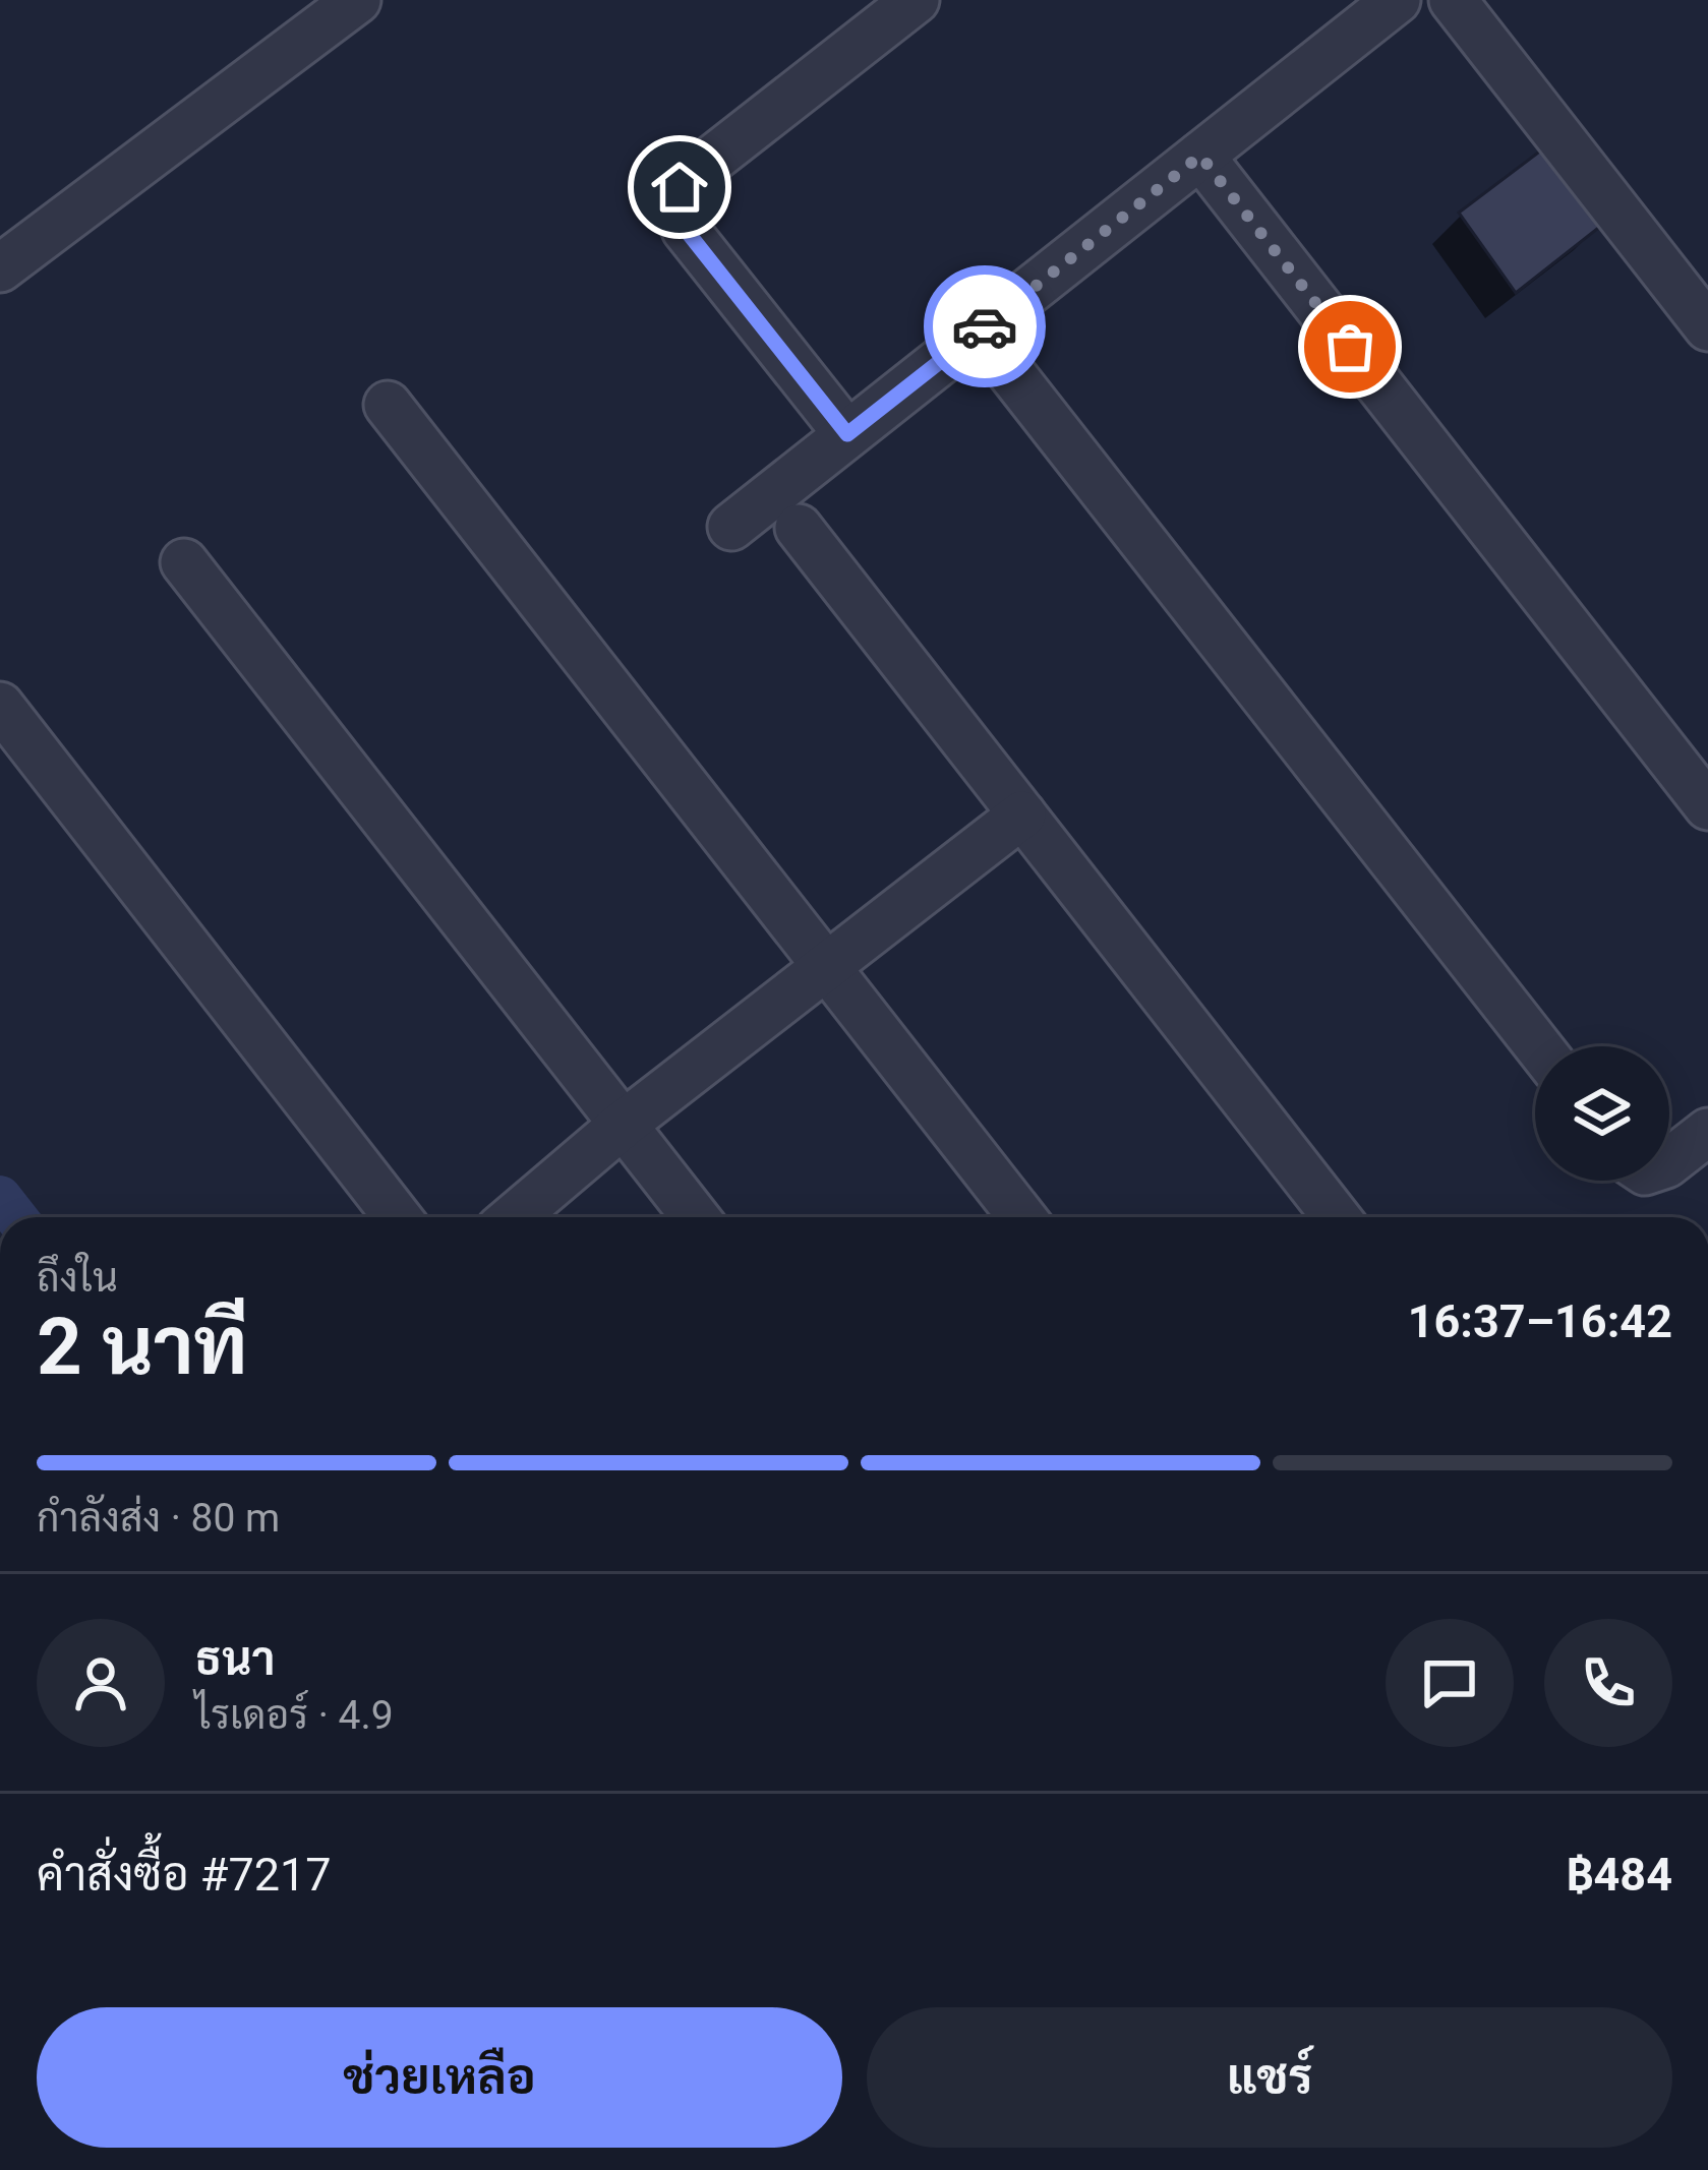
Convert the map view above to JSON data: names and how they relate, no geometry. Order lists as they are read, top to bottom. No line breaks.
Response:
{"page":{"heading":["2 นาที","ถึงใน","16:37–16:42"],"panel":["ธนา","ไรเดอร์ · 4.9","คำสั่งซื้อ #7217","฿484"],"bar":"กำลังส่ง · 80 m","buttons":["ช่วยเหลือ","แชร์"]}}
